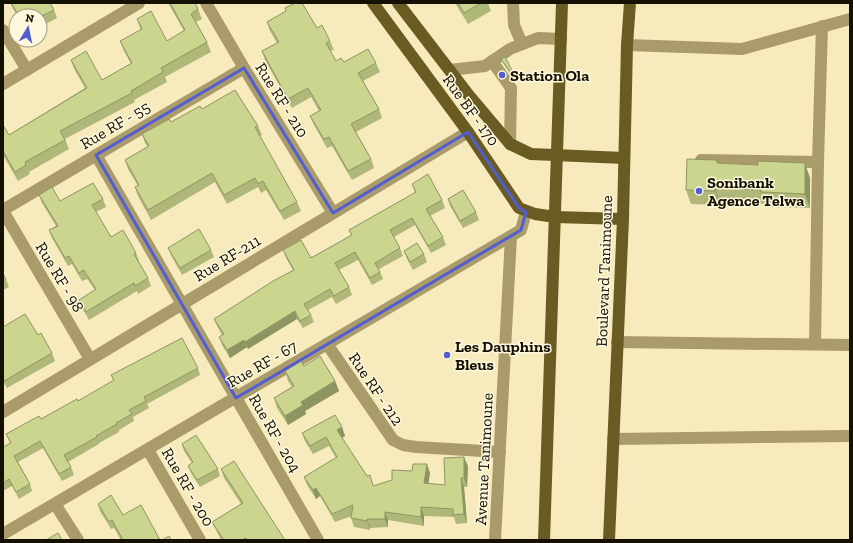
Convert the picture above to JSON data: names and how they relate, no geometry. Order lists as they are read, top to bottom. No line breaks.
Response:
{"streets":{"main road":["Rue BF - 170","Boulevard Tanimoune"],"street":["Rue RF - 210","Rue RF - 55","Rue RF-211","Rue RF - 98","Rue RF - 67","Rue RF - 212","Rue RF - 204","Avenue Tanimoune","Rue RF - 200"]},"crossings":[["Rue RF - 210","Rue RF - 55"],["Rue RF - 210","Rue RF-211"],["Rue BF - 170","Rue RF-211"],["Rue BF - 170","Boulevard Tanimoune"],["Rue BF - 170","Rue RF - 67"],["Rue RF - 55","Rue RF - 98"],["Rue RF - 55","Rue RF - 204"],["Rue RF-211","Rue RF - 98"],["Rue RF-211","Rue RF - 204"],["Rue RF - 67","Rue RF - 212"],["Rue RF - 67","Rue RF - 204"],["Rue RF - 67","Avenue Tanimoune"],["Rue RF - 67","Rue RF - 200"],["Rue RF - 212","Avenue Tanimoune"]],"places":["Station Ola","Sonibank Agence Telwa","Les Dauphins Bleus"],"north":"top"}
